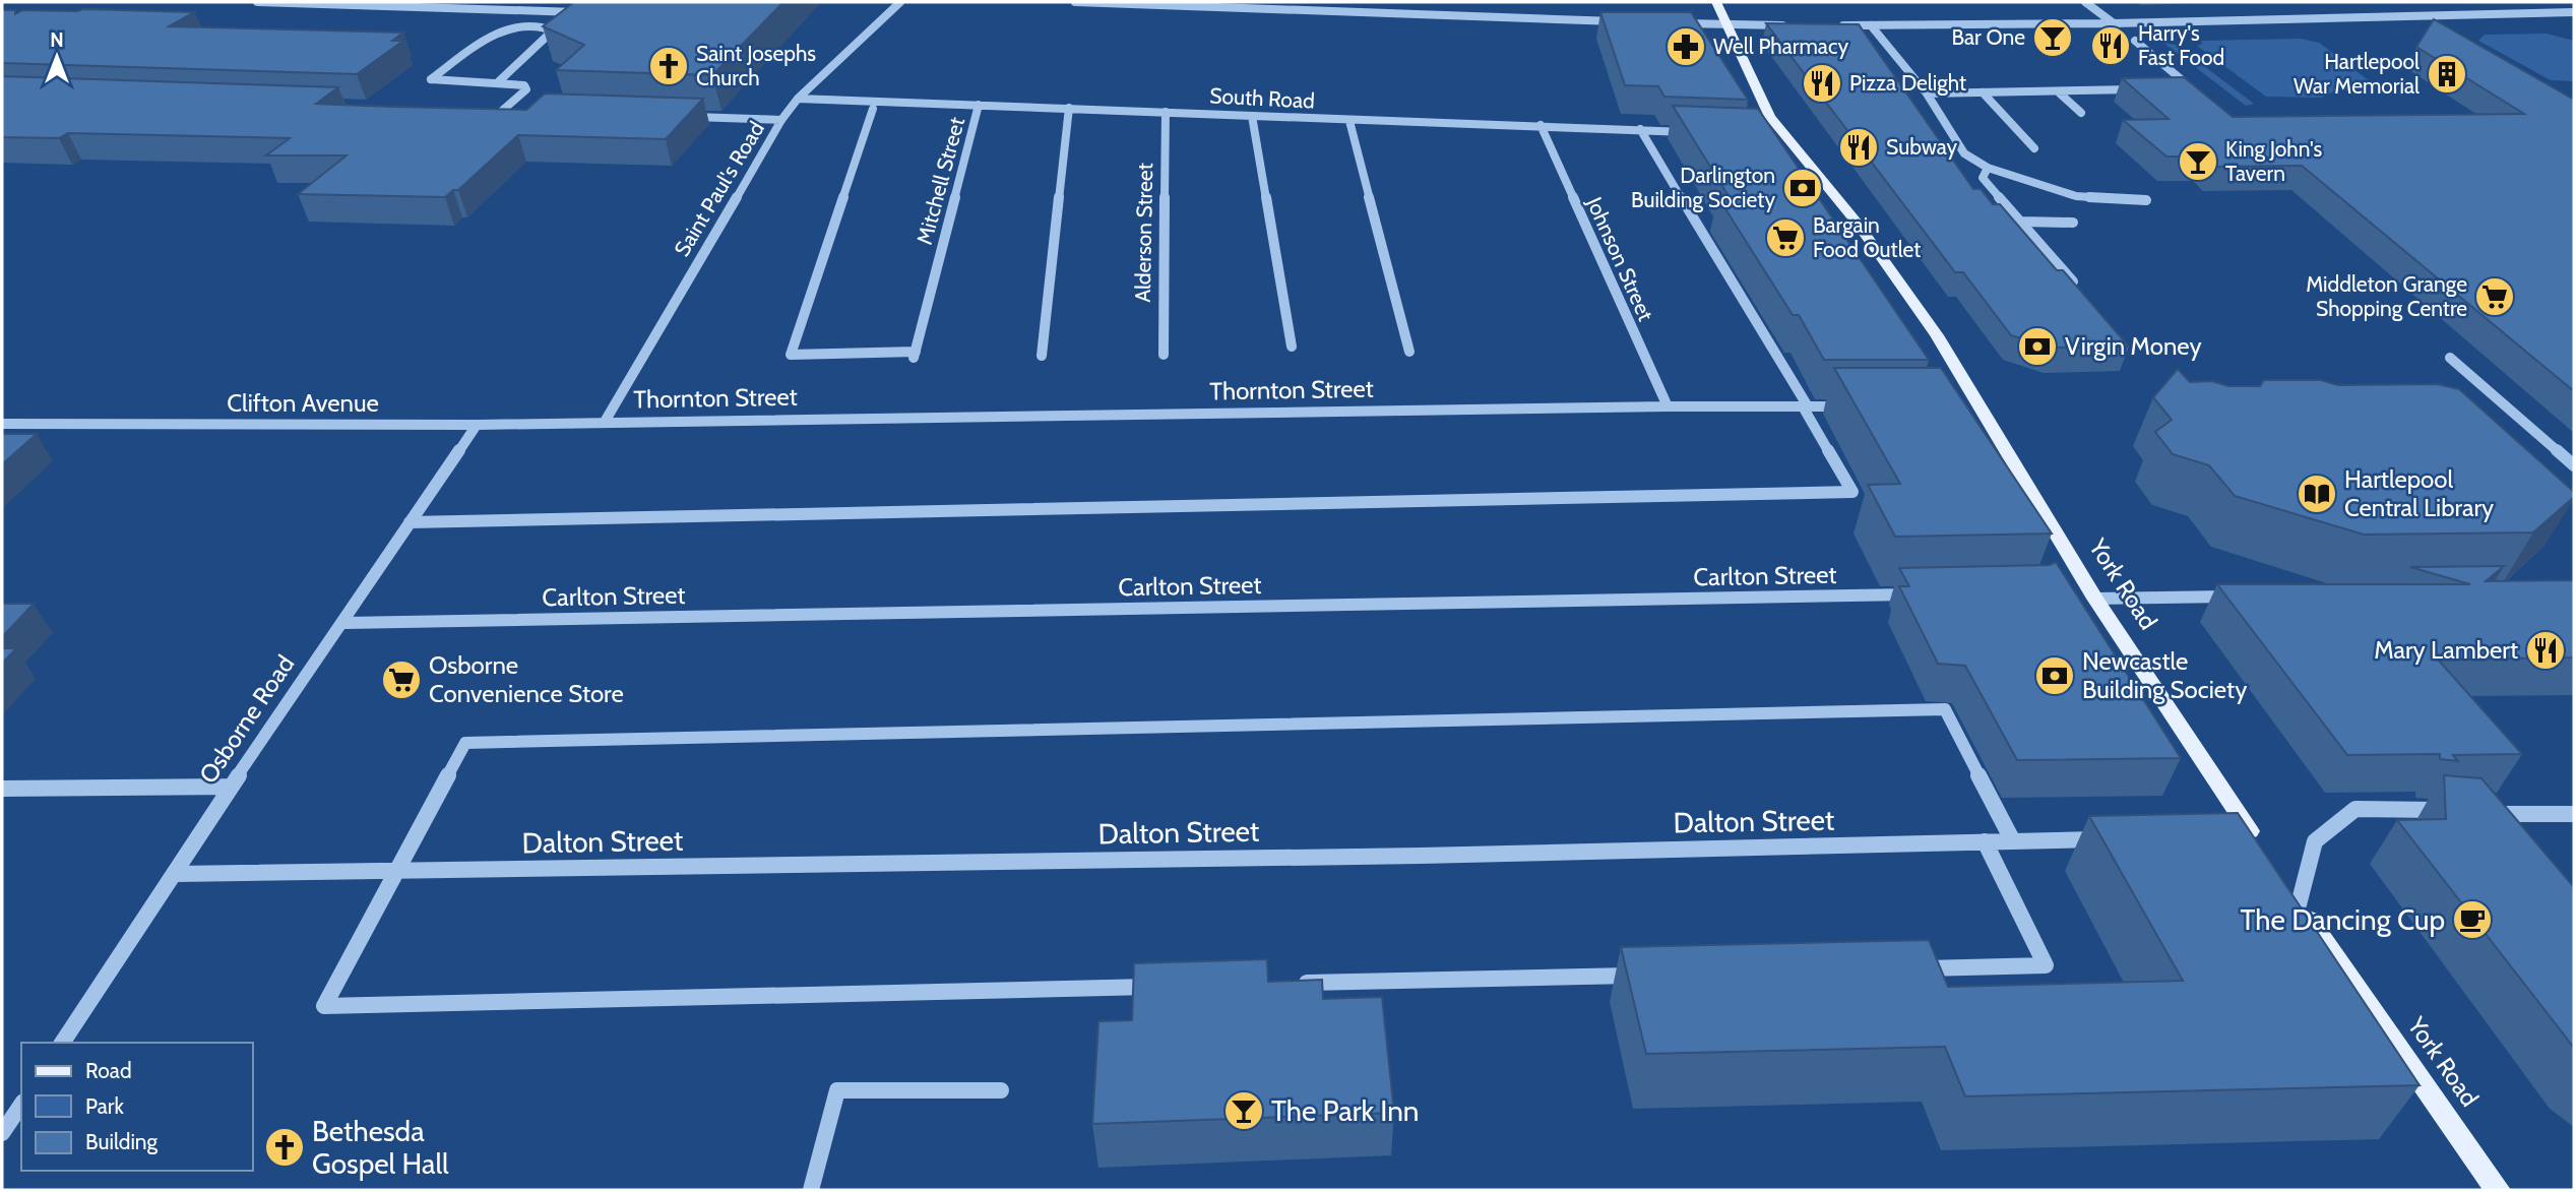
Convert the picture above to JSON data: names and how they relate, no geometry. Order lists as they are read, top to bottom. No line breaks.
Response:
{"streets":{"main road":["York Road"],"street":["South Road","Mitchell Street","Saint Paul's Road","Alderson Street","Johnson Street","Thornton Street","Clifton Avenue","Carlton Street","Osborne Road","Dalton Street"]},"crossings":[["South Road","Mitchell Street"],["South Road","Saint Paul's Road"],["South Road","Alderson Street"],["South Road","Johnson Street"],["Saint Paul's Road","Thornton Street"],["Saint Paul's Road","Clifton Avenue"],["Johnson Street","Thornton Street"],["Thornton Street","Clifton Avenue"],["Clifton Avenue","Osborne Road"],["Carlton Street","Osborne Road"],["Osborne Road","Dalton Street"]],"places":{"bar":["Bar One","King John's Tavern","The Park Inn"],"restaurant":["Harry's Fast Food","Pizza Delight","Subway","Mary Lambert"],"pharmacy":["Well Pharmacy"],"church":["Saint Josephs Church","Bethesda Gospel Hall"],"building":["Hartlepool War Memorial"],"bank":["Darlington Building Society","Virgin Money","Newcastle Building Society"],"supermarket":["Bargain Food Outlet","Middleton Grange Shopping Centre","Osborne Convenience Store"],"library":["Hartlepool Central Library"],"cafe":["The Dancing Cup"]},"legend":["Road","Park","Building"],"north":"top"}
